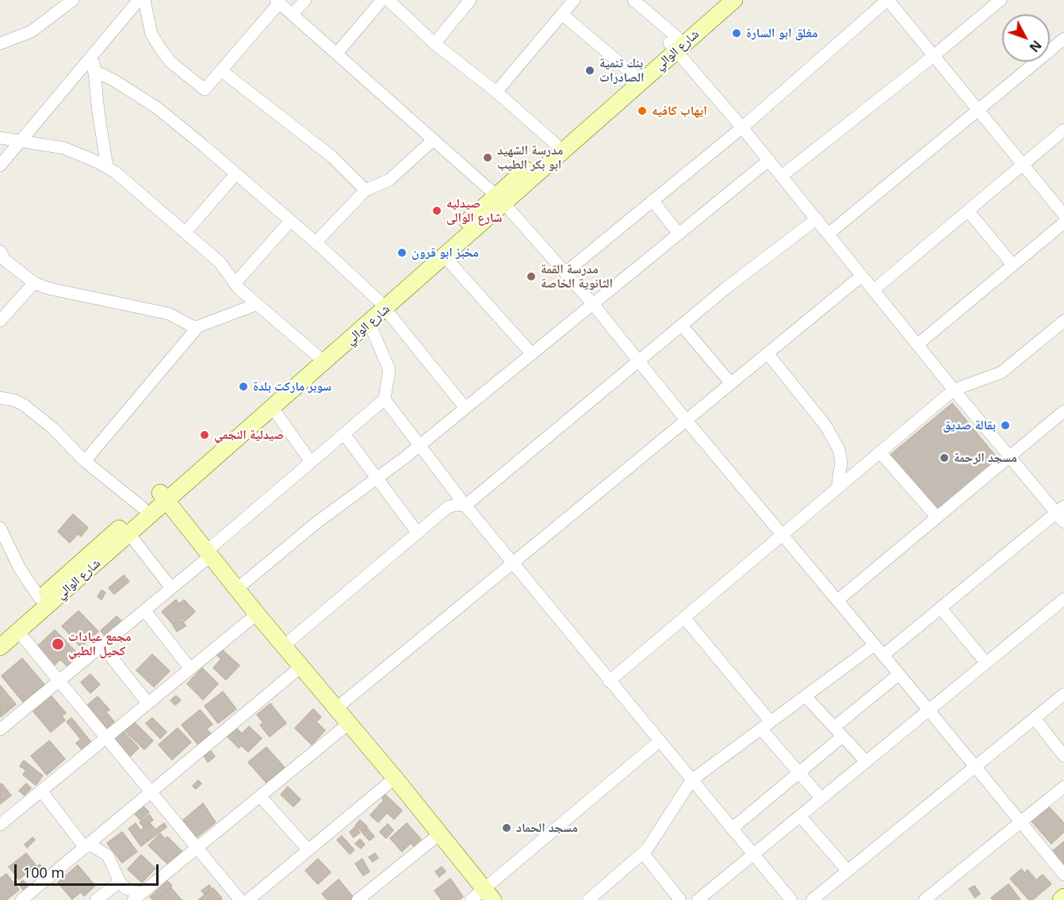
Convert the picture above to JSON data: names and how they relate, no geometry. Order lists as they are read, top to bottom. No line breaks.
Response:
{"streets":{"street":["شارع الوالي"]},"places":["مغلق ابو السارة","بنك تنمية الصادرات","ايهاب كافيه","مدرسة الشهيد ابو بكر الطيب","صيدليه شارع الوالى","مخبز ابو قرون","مدرسة القمة الثانوية الخاصة","سوبر ماركت بلدة","بقالة صديق","صيدلية النجمي","مسجد الرحمة","مجمع عيادات كحيل الطبي","مسجد الحماد"],"scale_bar":"100 m","north":"bottom right"}
